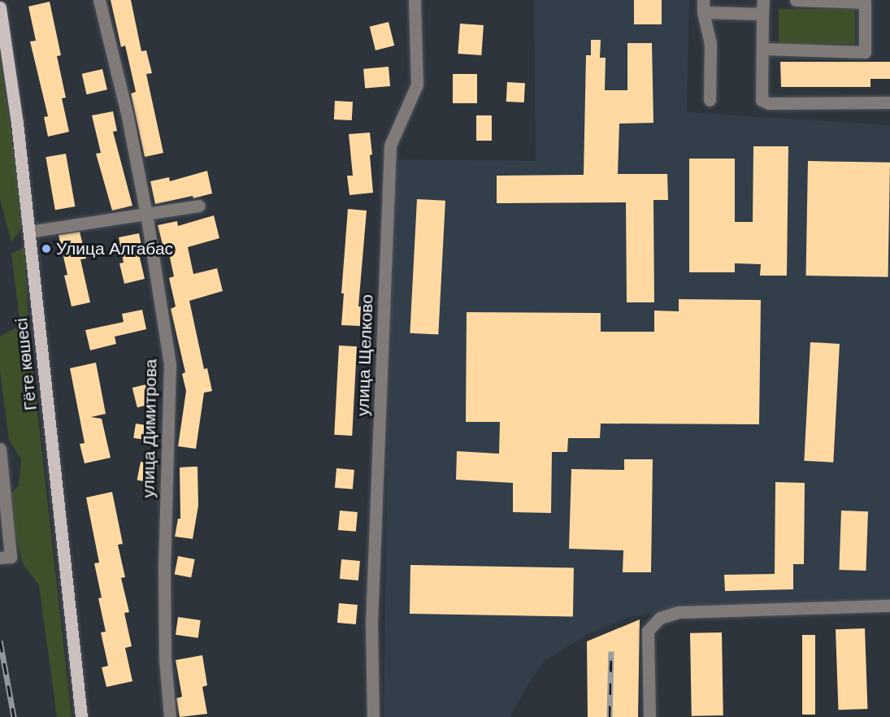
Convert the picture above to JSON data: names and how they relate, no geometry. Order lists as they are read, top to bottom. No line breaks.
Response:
{"streets":{"main road":["Гёте көшесі"],"street":["улица Щелково","улица Димитрова"]},"places":["Улица Алгабас"]}
